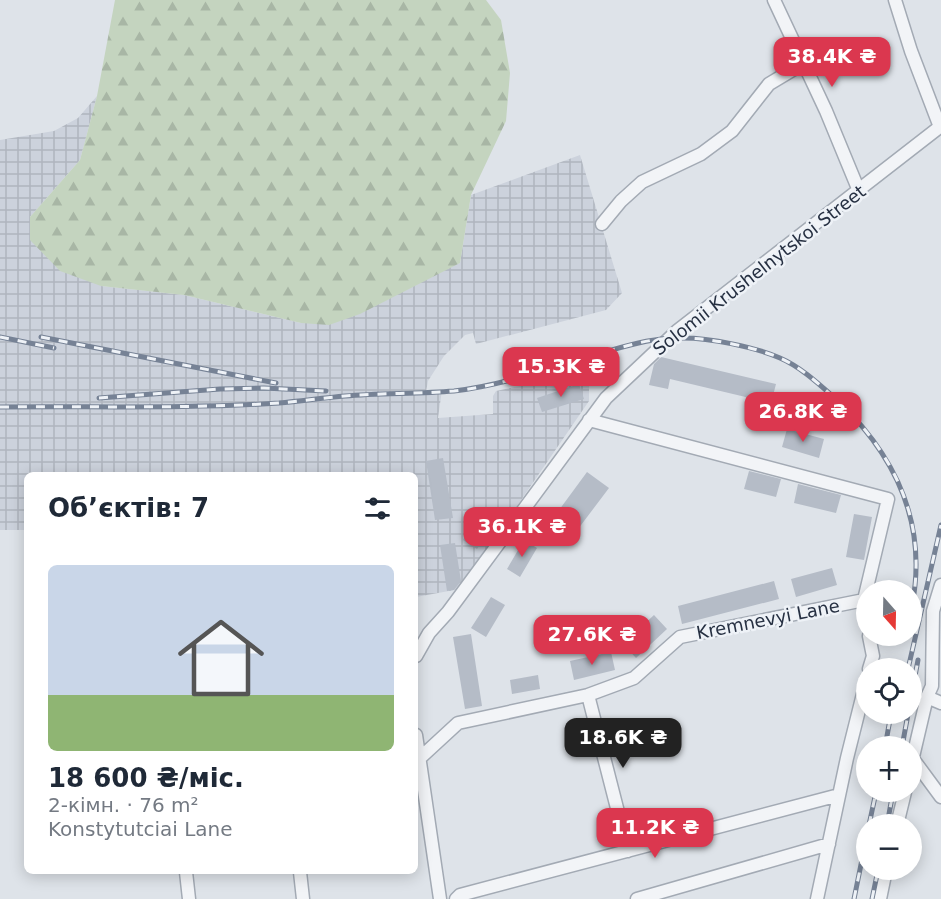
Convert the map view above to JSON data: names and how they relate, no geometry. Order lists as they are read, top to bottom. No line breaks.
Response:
{"streets":{"street":["Solomii Krushelnytskoi Street","Kremnevyi Lane"]},"north":"bottom","page":{"price":["38.4K ₴","15.3K ₴","26.8K ₴","36.1K ₴","27.6K ₴","18.6K ₴","11.2K ₴"],"heading":"Об’єктів: 7","list":[{"name":"18 600 ₴/міс.","note":"2-кімн. · 76 m² · Konstytutciai Lane"}],"map_buttons":["+","−"]}}
